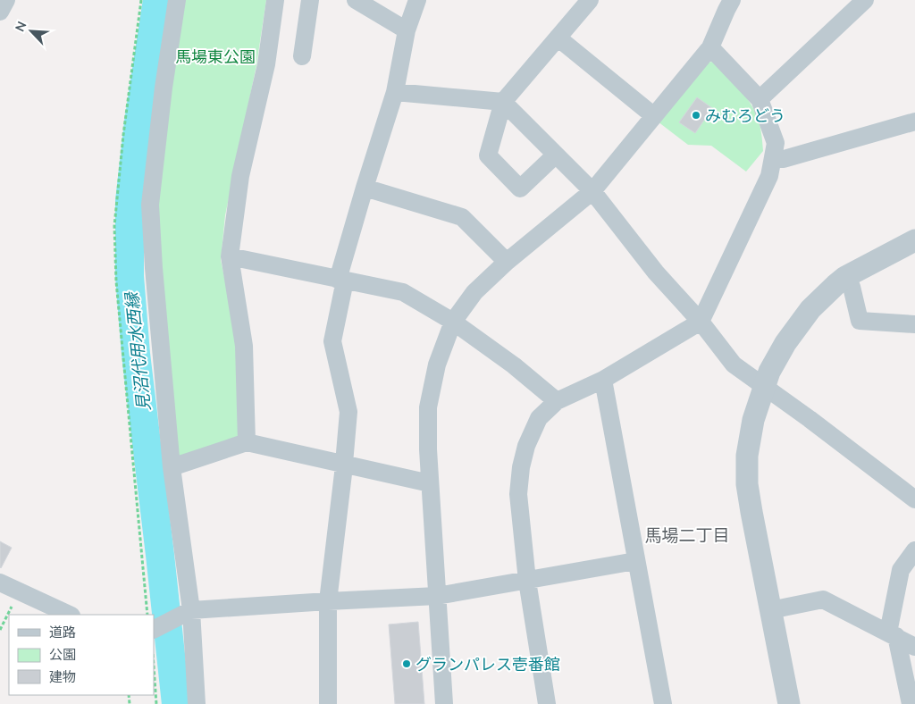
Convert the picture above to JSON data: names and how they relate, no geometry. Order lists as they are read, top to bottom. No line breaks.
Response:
{"districts":["馬場二丁目"],"water":["見沼代用水西縁"],"parks":["馬場東公園"],"places":["みむろどう","グランパレス壱番館"],"legend":["道路","公園","建物"],"north":"top left"}
